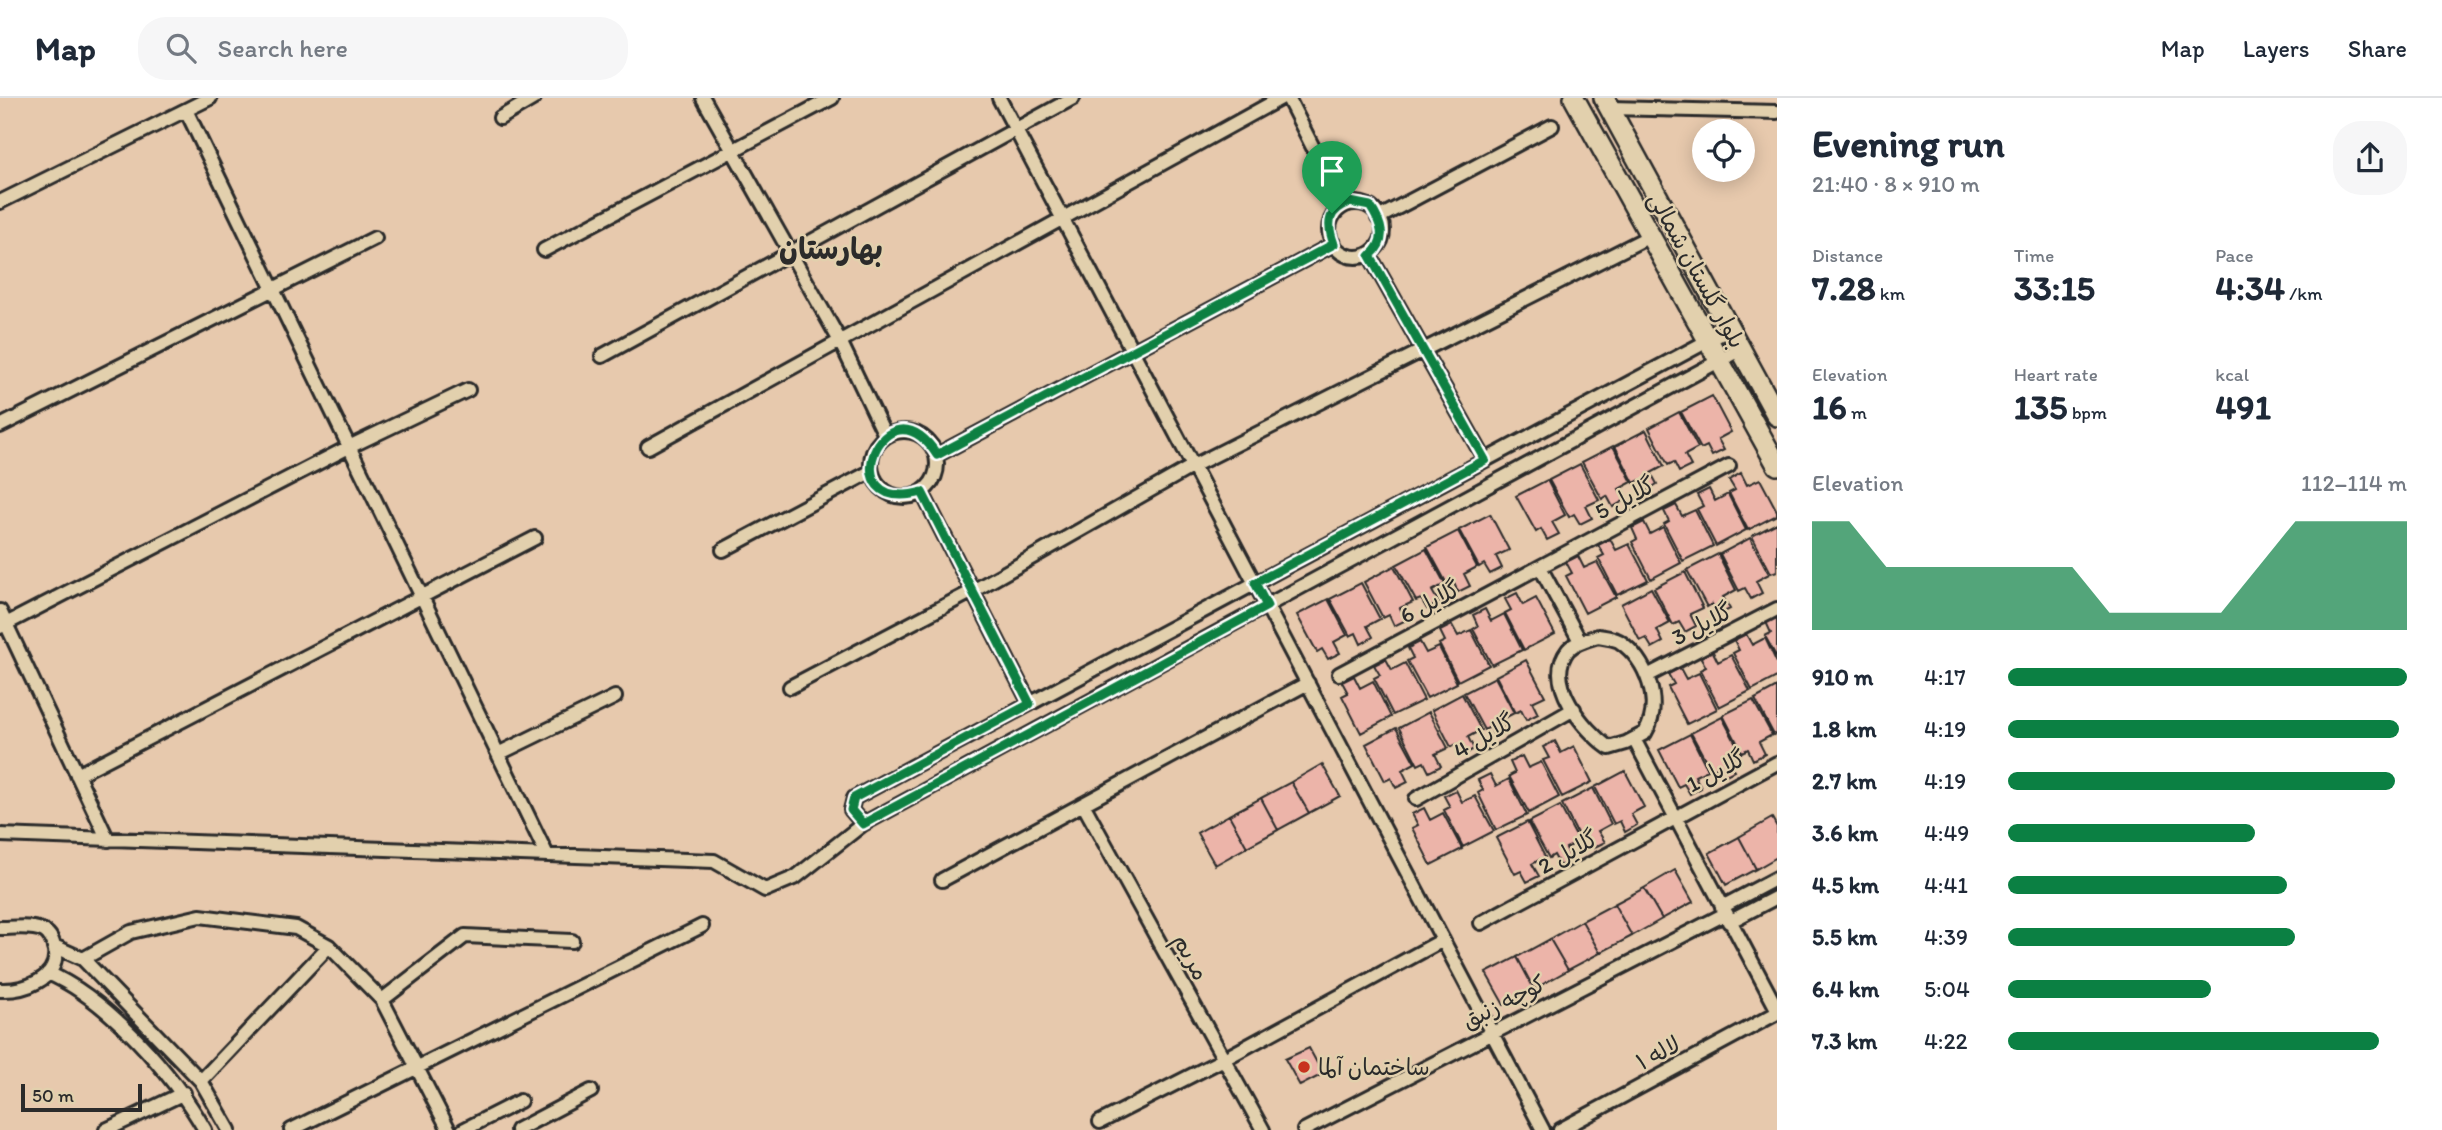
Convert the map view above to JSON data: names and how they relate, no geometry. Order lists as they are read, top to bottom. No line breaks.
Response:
{"streets":{"street":["بلوار گلستان شمالی","گلایل 5","گلایل 6","گلایل 3","گلایل 4","گلایل 1","گلایل 2","مریم","کوچه زنبق","لاله ۱"]},"crossings":[["گلایل 5","گلایل 6"],["گلایل 3","گلایل 4"],["گلایل 1","گلایل 2"]],"districts":["بهارستان"],"places":["ساختمان آلما"],"scale_bar":"50 m","page":{"header":"Map","search":"Search here","nav":["Map","Layers","Share"],"heading":["Evening run","21:40 · 8 × 910 m"],"stats":[["Distance","7.28 km"],["Time","33:15"],["Pace","4:34 /km"],["Elevation","16 m"],["Heart rate","135 bpm"],["kcal","491"]],"chart":["Elevation","112–114 m"],"list":[{"name":"910 m","note":"4:17"},{"name":"1.8 km","note":"4:19"},{"name":"2.7 km","note":"4:19"},{"name":"3.6 km","note":"4:49"},{"name":"4.5 km","note":"4:41"},{"name":"5.5 km","note":"4:39"},{"name":"6.4 km","note":"5:04"},{"name":"7.3 km","note":"4:22"}],"scale":"50 m"}}
